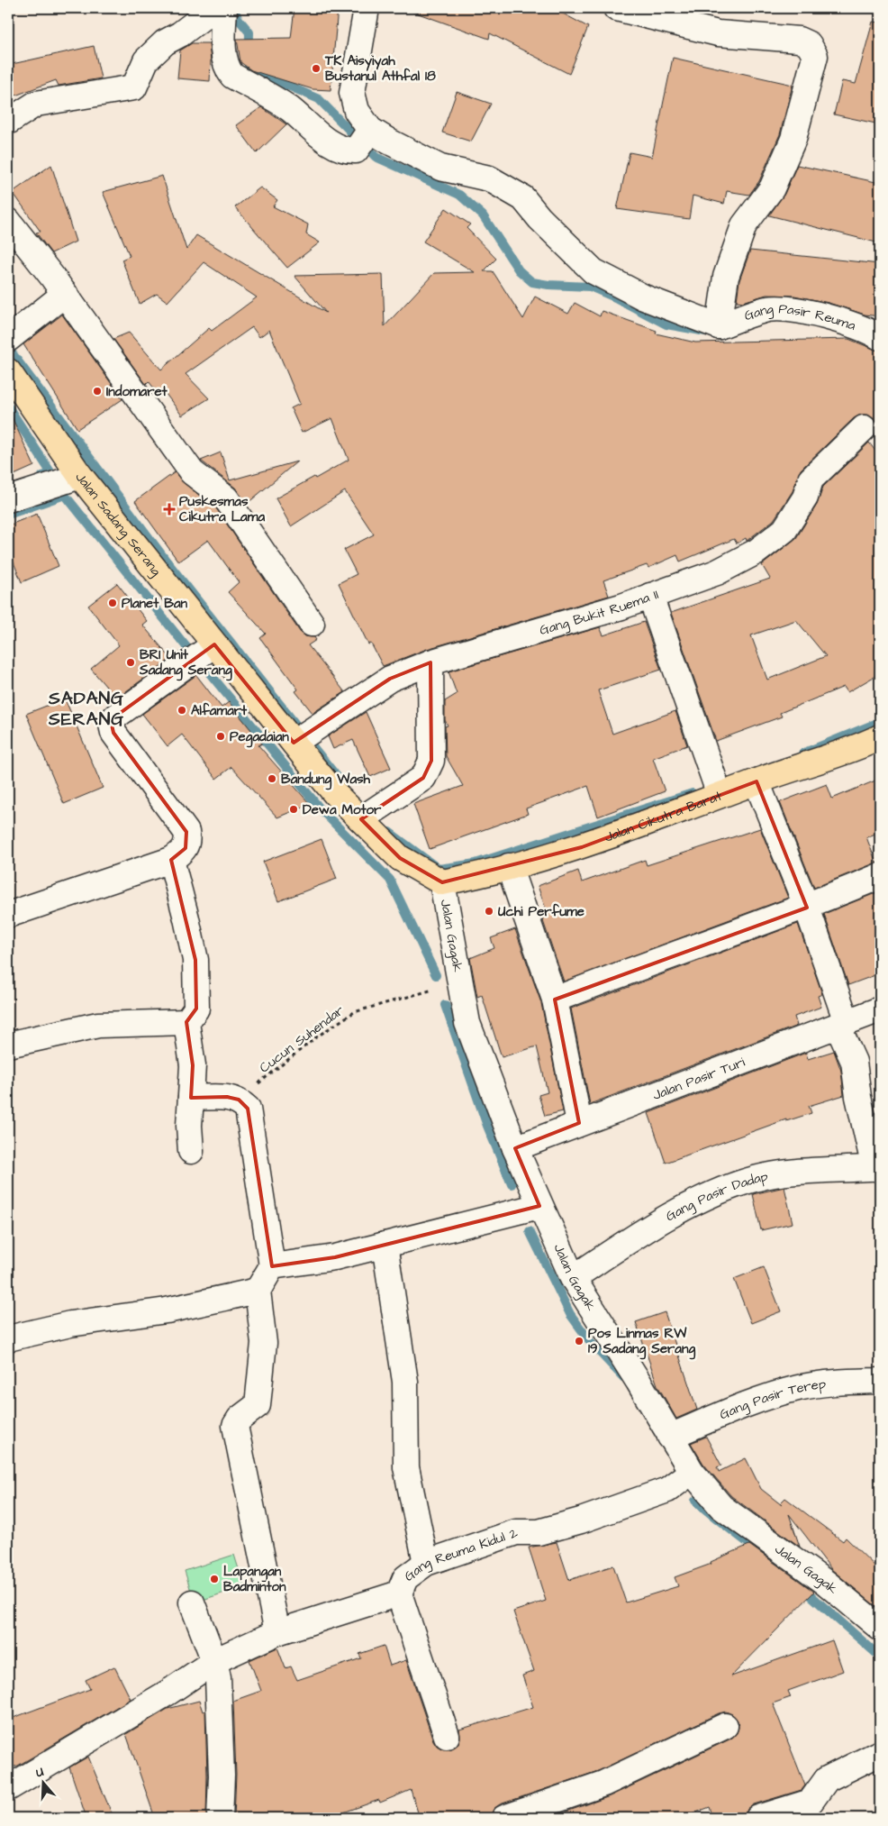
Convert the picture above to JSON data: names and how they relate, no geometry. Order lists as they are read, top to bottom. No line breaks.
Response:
{"streets":{"main road":["Jalan Sadang Serang","Jalan Cikutra Barat"],"street":["Gang Pasir Reuma","Gang Bukit Ruema II","Jalan Gagak","Jalan Pasir Turi","Gang Pasir Dadap","Gang Pasir Terep","Gang Reuma Kidul 2"],"path":["Cucun Suhendar"]},"crossings":[["Jalan Sadang Serang","Gang Bukit Ruema II"],["Jalan Sadang Serang","Jalan Cikutra Barat"],["Jalan Sadang Serang","Jalan Gagak"],["Jalan Cikutra Barat","Jalan Gagak"],["Jalan Gagak","Cucun Suhendar"],["Jalan Gagak","Jalan Pasir Turi"],["Jalan Gagak","Gang Pasir Dadap"],["Jalan Gagak","Gang Pasir Terep"],["Jalan Gagak","Gang Reuma Kidul 2"]],"districts":["SADANG SERANG"],"places":{"other":["TK Aisyiyah Bustanul Athfal 18","Indomaret","Planet Ban","BRI Unit Sadang Serang","Alfamart","Pegadaian","Bandung Wash","Dewa Motor","Uchi Perfume","Pos Linmas RW 19 Sadang Serang","Lapangan Badminton"],"health":["Puskesmas Cikutra Lama"]},"north":"top"}
